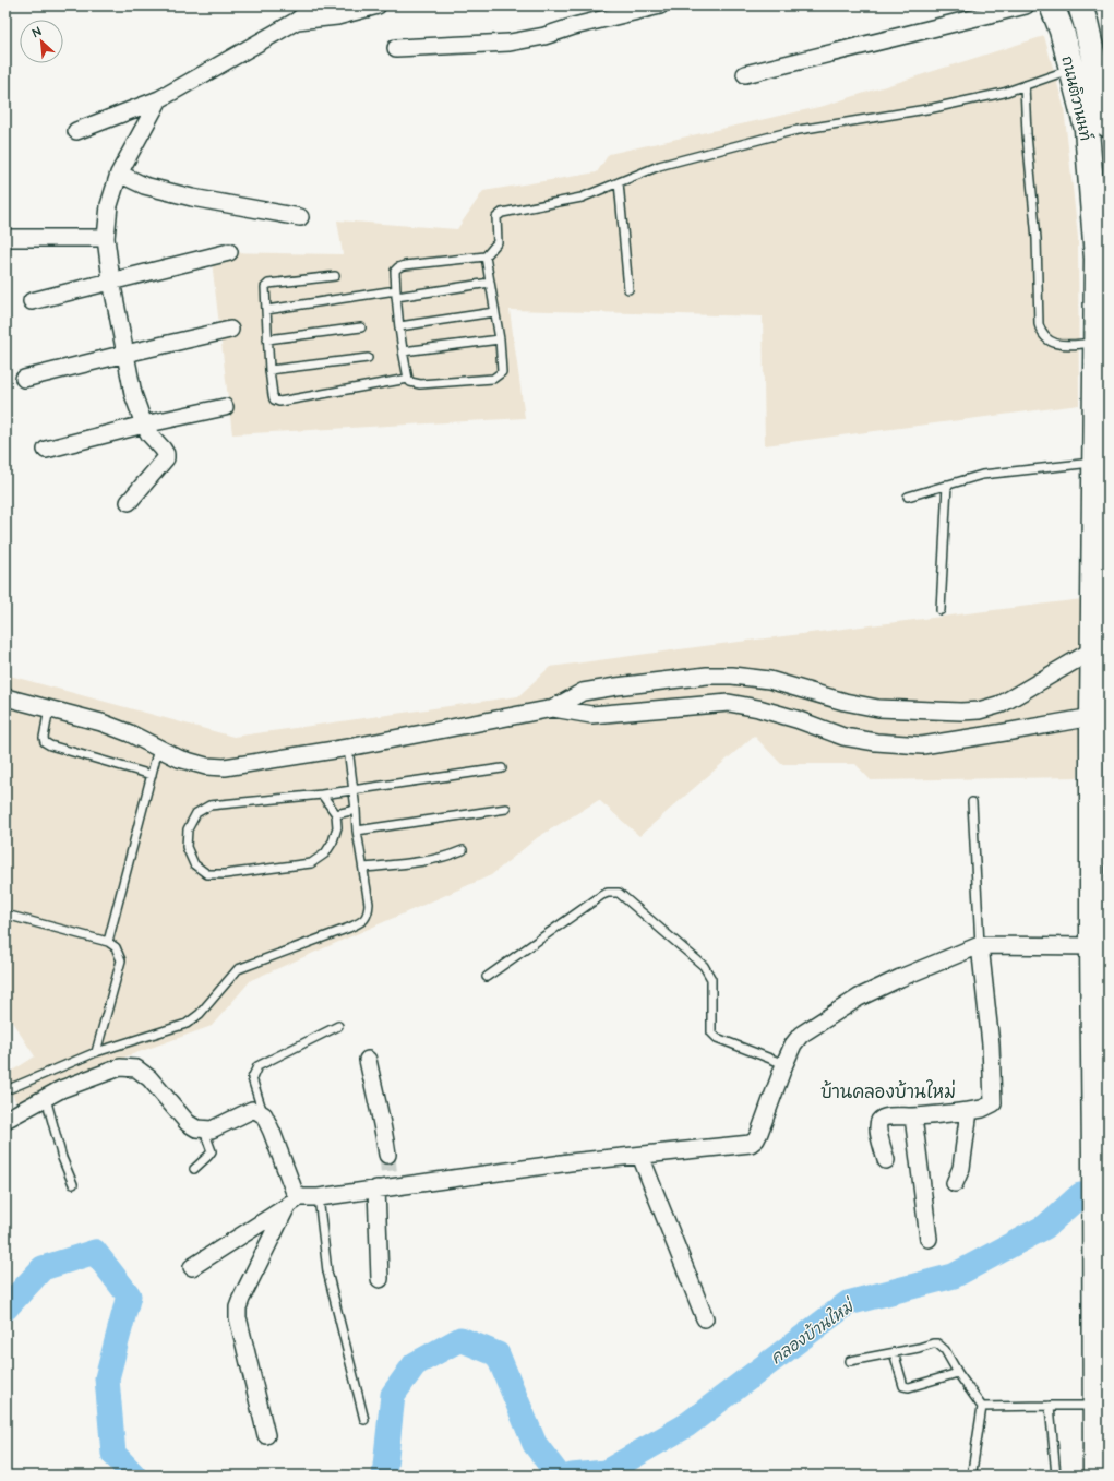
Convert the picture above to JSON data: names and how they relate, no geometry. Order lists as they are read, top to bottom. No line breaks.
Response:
{"streets":{"main road":["ถนนติวานนท์"]},"districts":["บ้านคลองบ้านใหม่"],"water":["คลองบ้านใหม่"],"north":"top left"}
